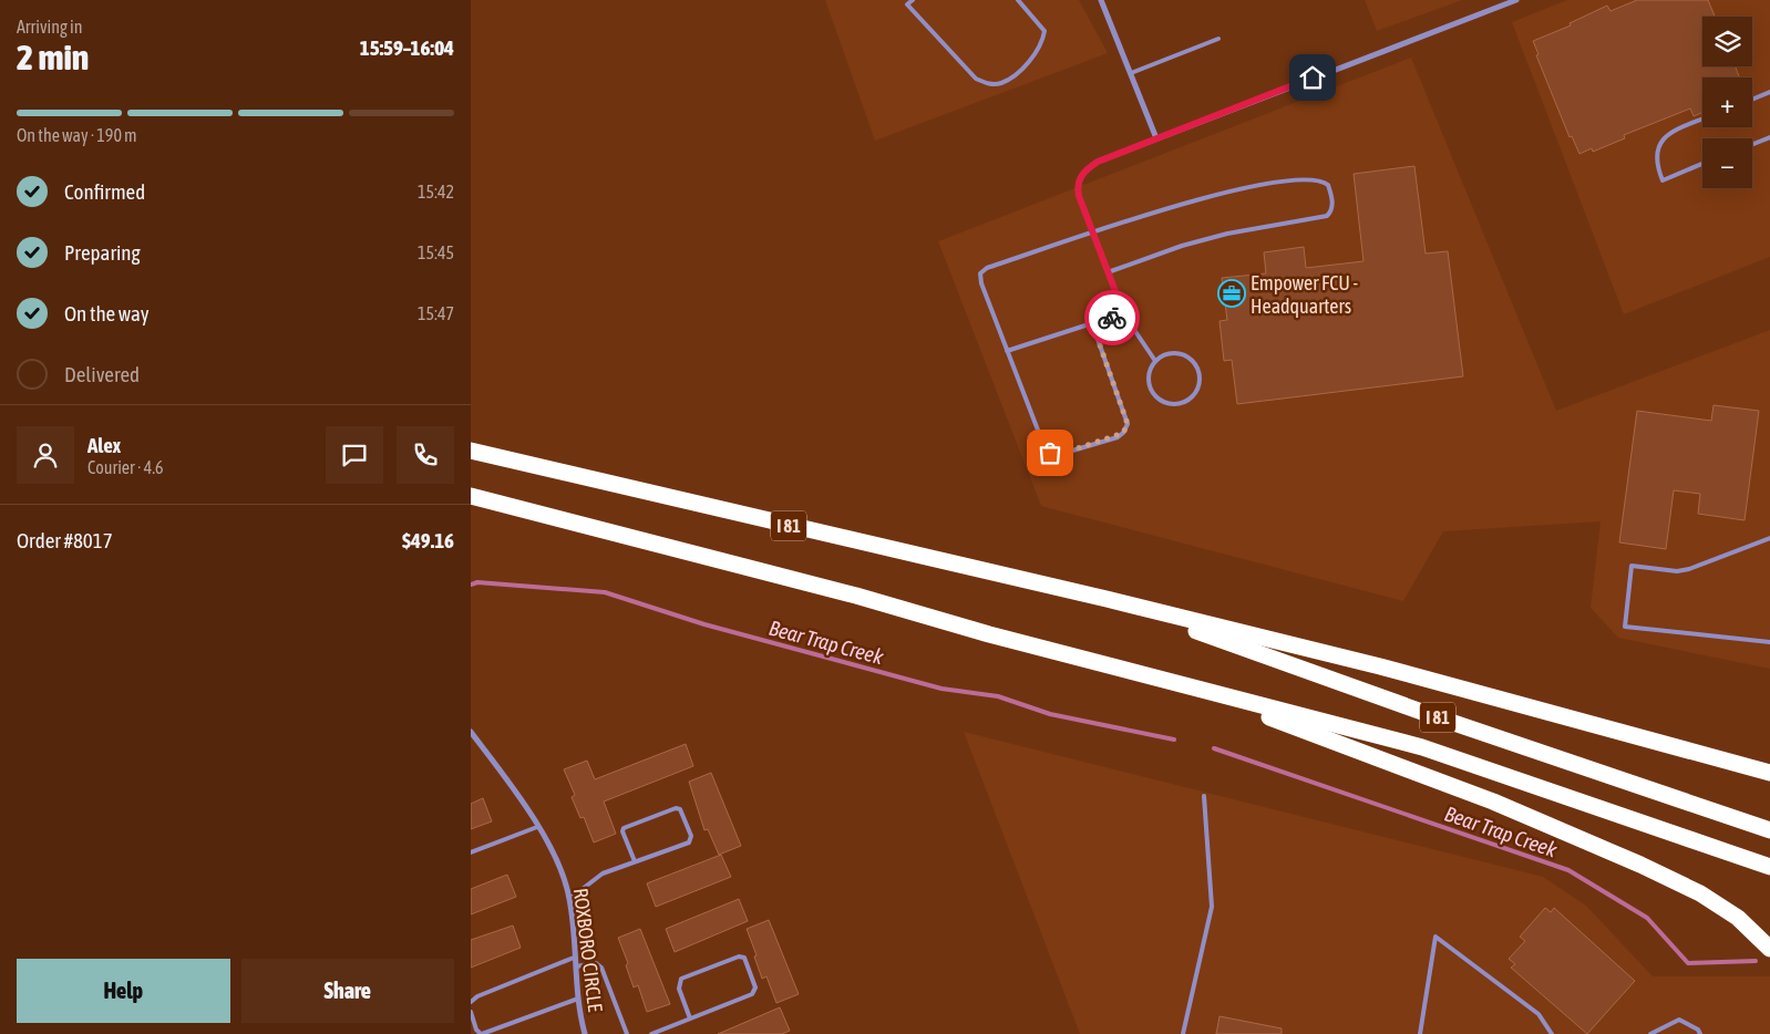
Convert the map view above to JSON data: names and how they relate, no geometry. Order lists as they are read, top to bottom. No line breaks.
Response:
{"streets":{"highway":["I 81"],"street":["ROXBORO CIRCLE"]},"water":["Bear Trap Creek"],"places":{"office":["Empower FCU - Headquarters"]},"page":{"heading":["2 min","Arriving in","15:59–16:04"],"panel":["Alex","Courier · 4.6","Order #8017","$49.16"],"map_buttons":["+","−"],"bar":"On the way · 190 m","list":[["Confirmed","15:42"],["Preparing","15:45"],["On the way","15:47"],"Delivered"],"buttons":["Help","Share"]}}
